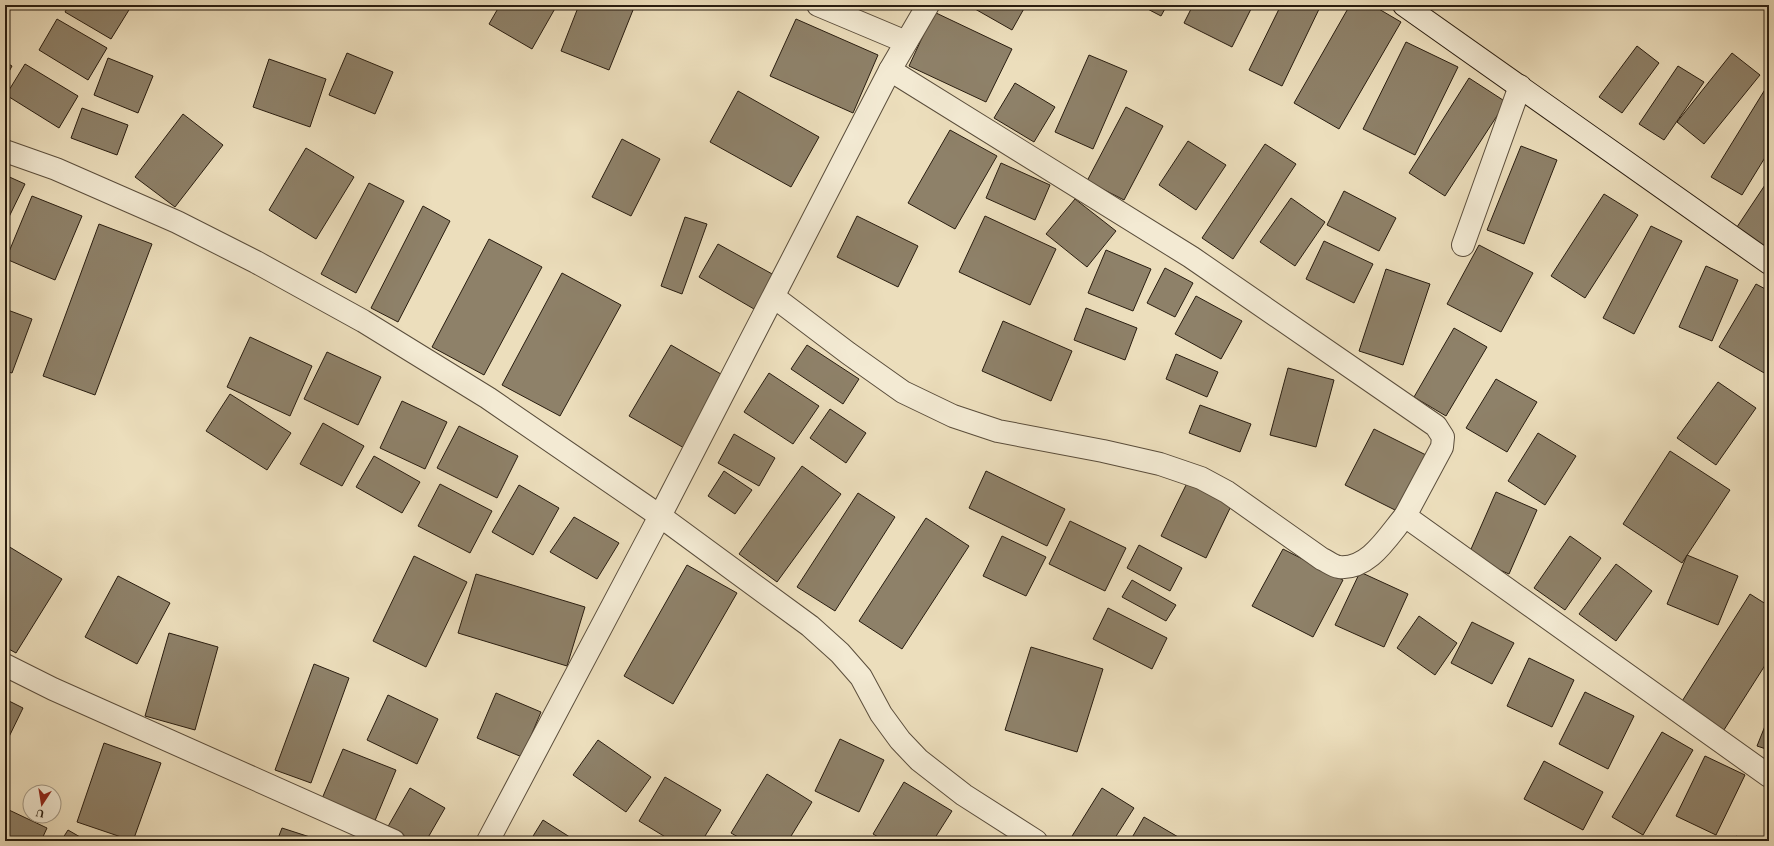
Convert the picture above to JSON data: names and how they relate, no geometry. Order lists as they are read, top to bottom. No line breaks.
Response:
{"north":"bottom"}
